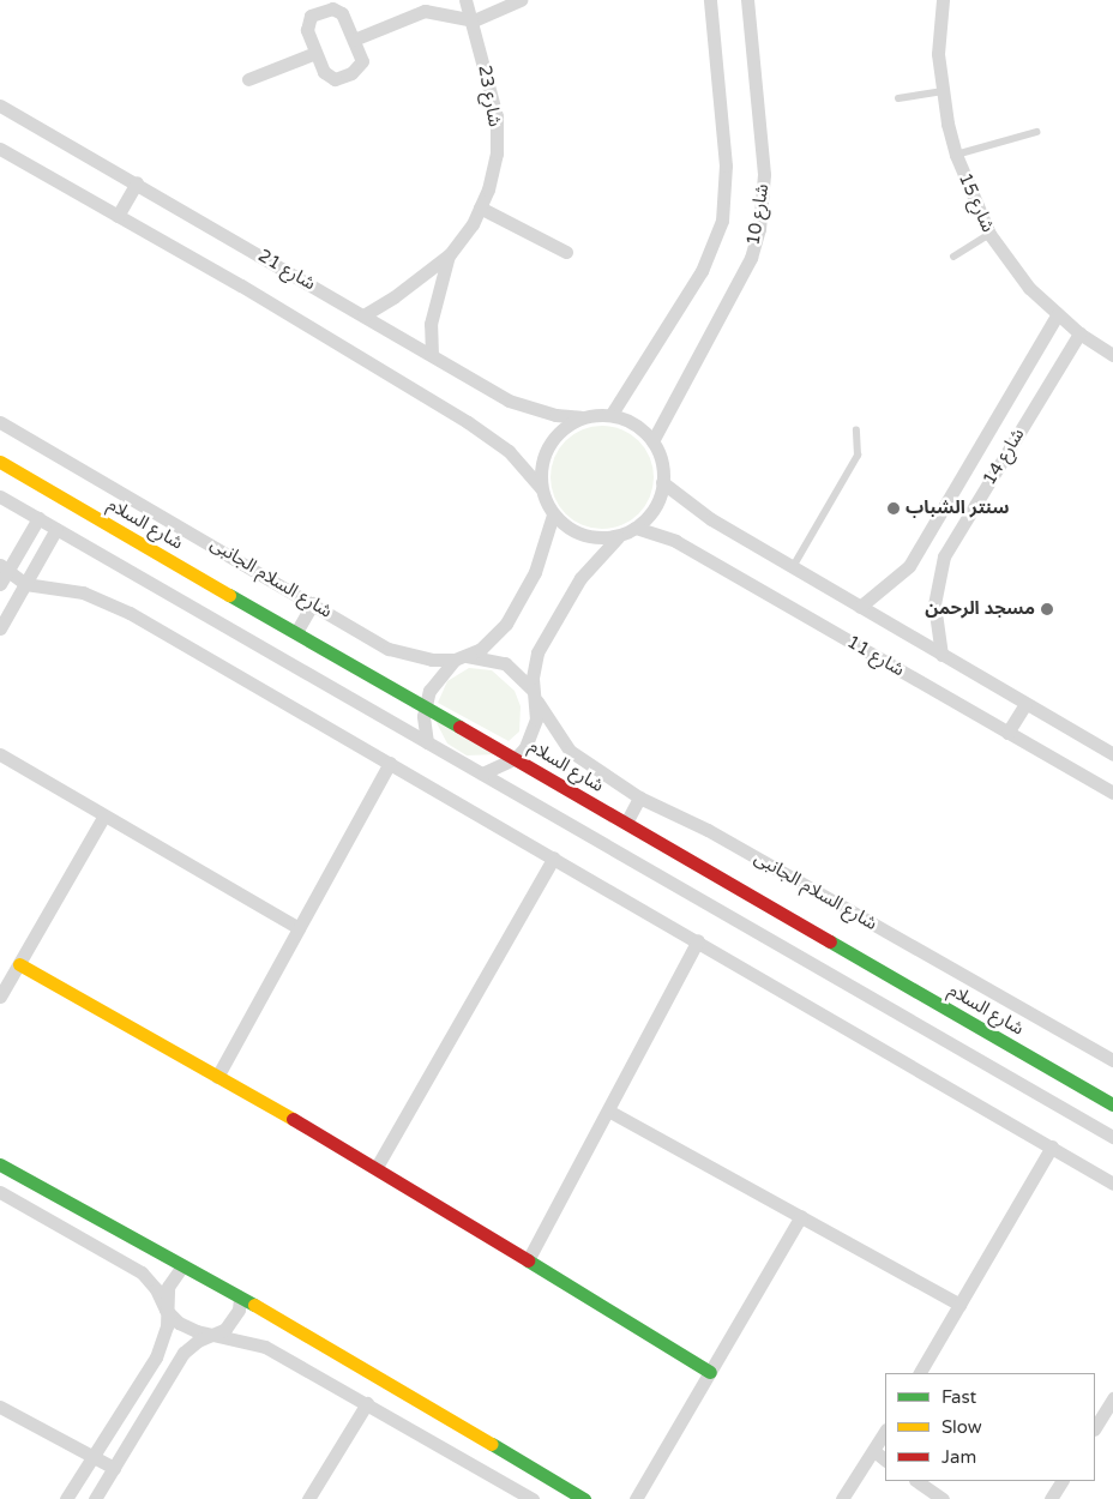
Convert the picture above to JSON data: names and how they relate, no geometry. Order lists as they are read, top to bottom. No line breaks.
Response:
{"streets":{"street":["شارع 23","شارع 15","شارع 10","شارع 21","شارع 14","شارع السلام","شارع السلام الجانبى","شارع 11"]},"crossings":[["شارع 23","شارع 21"],["شارع 15","شارع 14"],["شارع 10","شارع 21"],["شارع 10","شارع 11"],["شارع 21","شارع 11"],["شارع 14","شارع 11"]],"places":["سنتر الشباب","مسجد الرحمن"],"legend":["Fast","Slow","Jam"]}
